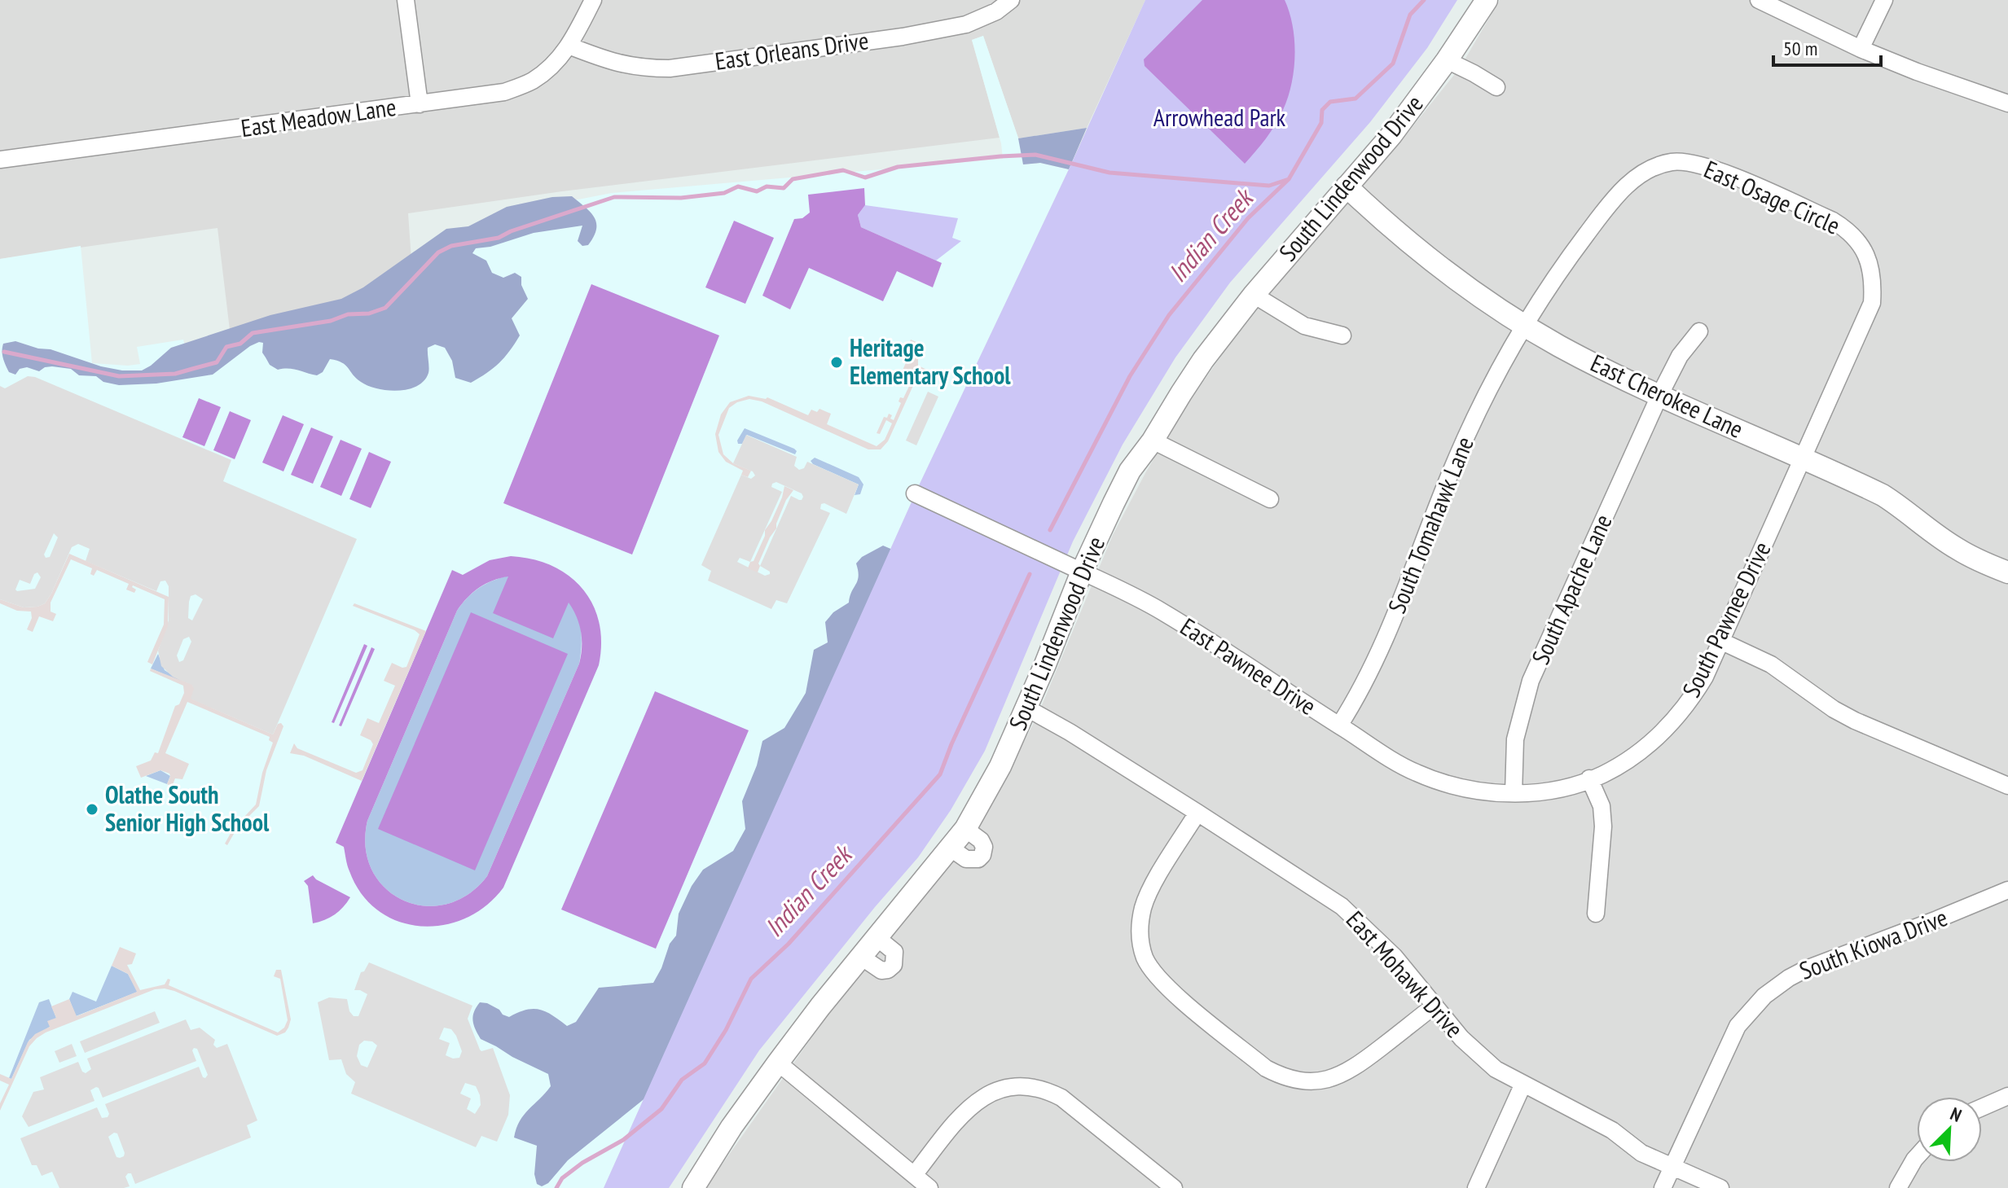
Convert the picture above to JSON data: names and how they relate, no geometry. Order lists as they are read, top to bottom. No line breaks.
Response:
{"streets":{"street":["East Orleans Drive","East Meadow Lane","South Lindenwood Drive","East Osage Circle","East Cherokee Lane","South Tomahawk Lane","South Apache Lane","South Pawnee Drive","East Pawnee Drive","South Kiowa Drive","East Mohawk Drive"]},"crossings":[["East Orleans Drive","East Meadow Lane"],["South Lindenwood Drive","East Cherokee Lane"],["South Lindenwood Drive","East Pawnee Drive"],["South Lindenwood Drive","East Mohawk Drive"],["East Osage Circle","East Cherokee Lane"],["East Osage Circle","South Tomahawk Lane"],["East Osage Circle","South Pawnee Drive"],["East Cherokee Lane","South Tomahawk Lane"],["East Cherokee Lane","South Apache Lane"],["East Cherokee Lane","South Pawnee Drive"],["South Tomahawk Lane","East Pawnee Drive"],["South Apache Lane","East Pawnee Drive"],["South Pawnee Drive","East Pawnee Drive"],["South Kiowa Drive","East Mohawk Drive"]],"water":["Indian Creek"],"parks":["Arrowhead Park"],"places":["Heritage Elementary School","Olathe South Senior High School"],"scale_bar":"50 m","north":"top right"}
